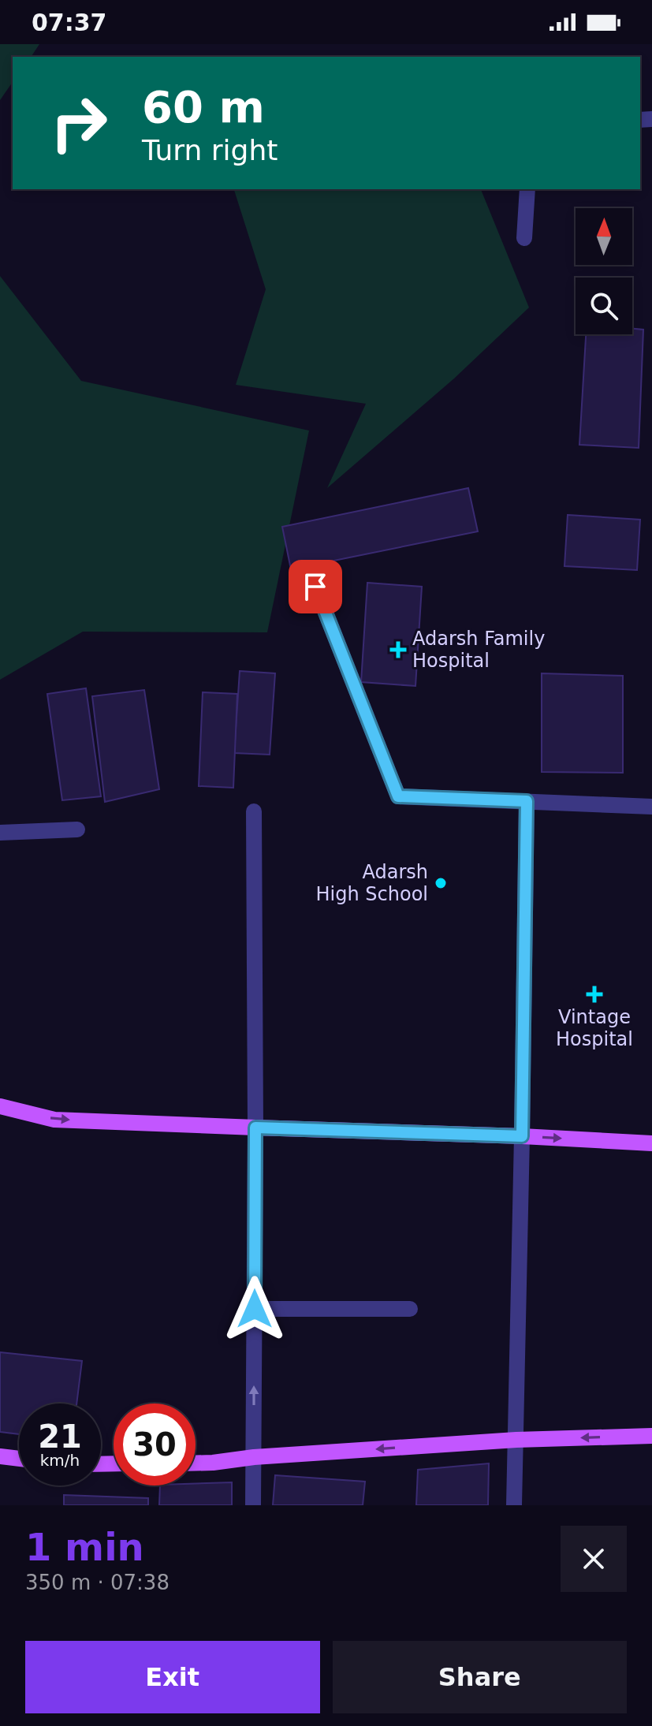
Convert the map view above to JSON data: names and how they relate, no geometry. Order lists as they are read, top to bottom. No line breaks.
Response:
{"places":{"health":["Adarsh Family Hospital","Vintage Hospital"],"other":["Adarsh High School"]},"north":"top","page":{"status":"07:37","turn":["60 m","Turn right"],"speed":"21 km/h","limit":"30","heading":["1 min","350 m · 07:38"],"buttons":["Exit","Share"]}}
